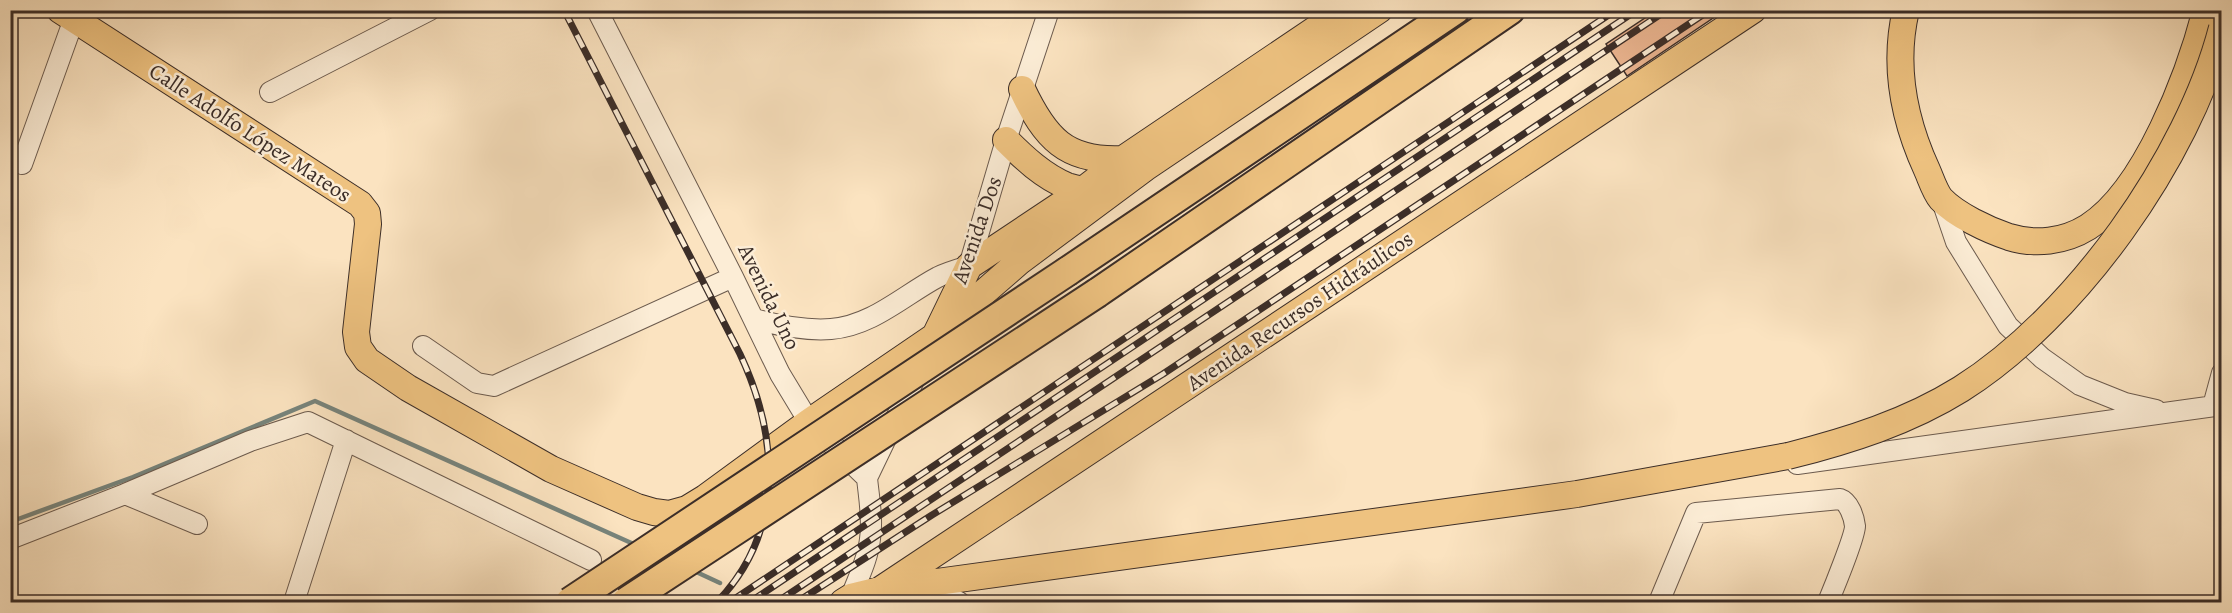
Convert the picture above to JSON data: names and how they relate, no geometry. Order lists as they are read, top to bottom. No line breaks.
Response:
{"streets":{"main road":["Calle Adolfo López Mateos","Avenida Dos","Avenida Recursos Hidráulicos"],"street":["Avenida Uno"]},"crossings":[["Calle Adolfo López Mateos","Avenida Dos"],["Calle Adolfo López Mateos","Avenida Uno"],["Avenida Dos","Avenida Uno"]]}
